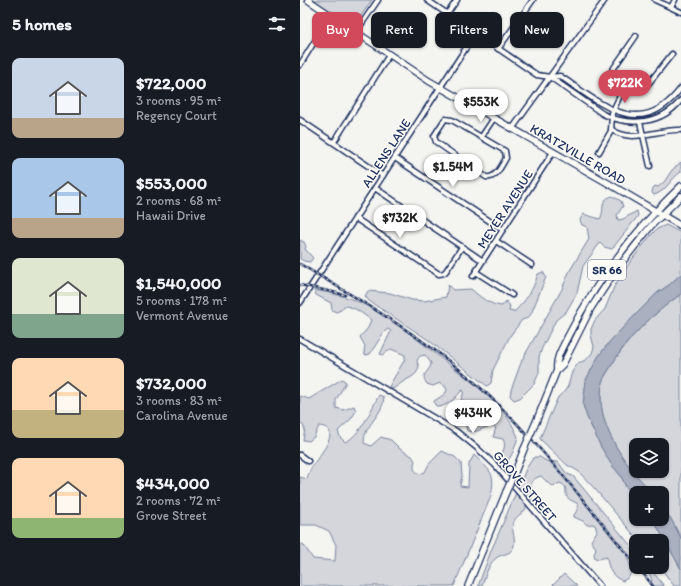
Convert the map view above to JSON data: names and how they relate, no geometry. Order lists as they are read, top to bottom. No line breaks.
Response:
{"streets":{"main road":["KRATZVILLE ROAD","SR 66"],"street":["ALLENS LANE","MEYER AVENUE","GROVE STREET"]},"crossings":[["ALLENS LANE","KRATZVILLE ROAD"],["KRATZVILLE ROAD","MEYER AVENUE"],["KRATZVILLE ROAD","SR 66"]],"page":{"heading":"5 homes","chip":["Buy","Rent","Filters","New"],"list":[{"name":"$722,000","note":"3 rooms · 95 m² · Regency Court"},{"name":"$553,000","note":"2 rooms · 68 m² · Hawaii Drive"},{"name":"$1,540,000","note":"5 rooms · 178 m² · Vermont Avenue"},{"name":"$732,000","note":"3 rooms · 83 m² · Carolina Avenue"},{"name":"$434,000","note":"2 rooms · 72 m² · Grove Street"}],"price":["$722K","$553K","$1.54M","$732K","$434K"],"map_buttons":["+","−"]}}
